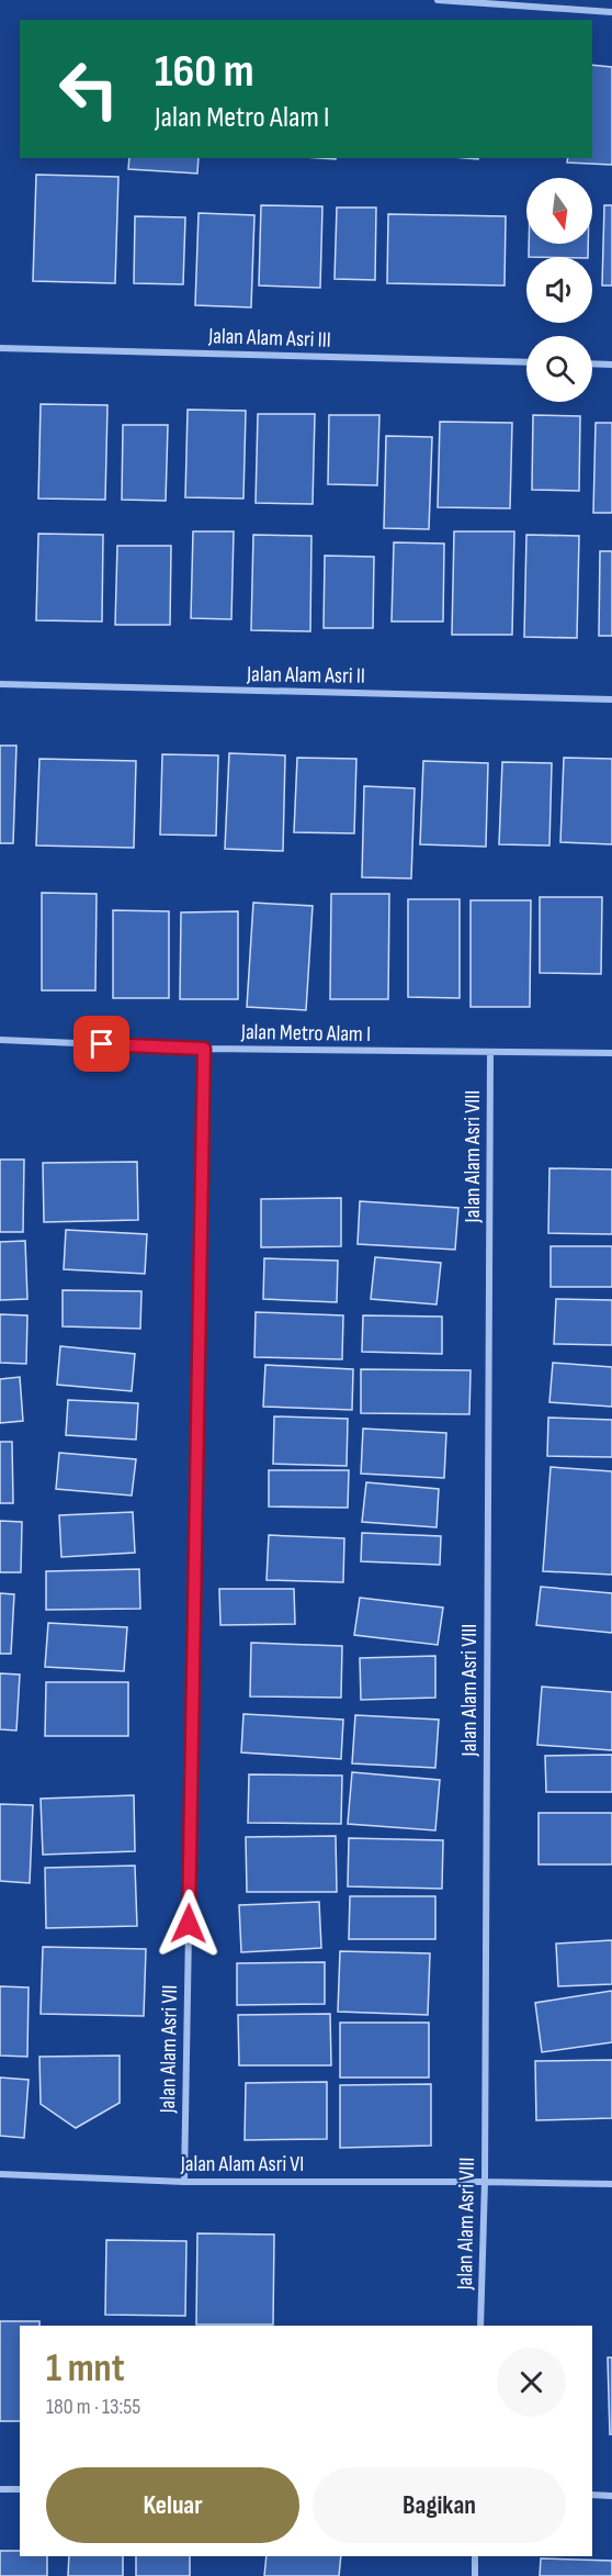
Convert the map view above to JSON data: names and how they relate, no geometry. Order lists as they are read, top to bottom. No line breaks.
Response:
{"streets":{"street":["Jalan Alam Asri III","Jalan Alam Asri II","Jalan Metro Alam I","Jalan Alam Asri VIII","Jalan Alam Asri VII","Jalan Alam Asri VI"]},"crossings":[["Jalan Metro Alam I","Jalan Alam Asri VIII"],["Jalan Metro Alam I","Jalan Alam Asri VII"],["Jalan Alam Asri VIII","Jalan Alam Asri VI"],["Jalan Alam Asri VII","Jalan Alam Asri VI"]],"north":"bottom","page":{"turn":["160 m","Jalan Metro Alam I"],"heading":["1 mnt","180 m · 13:55"],"buttons":["Keluar","Bagikan"]}}
